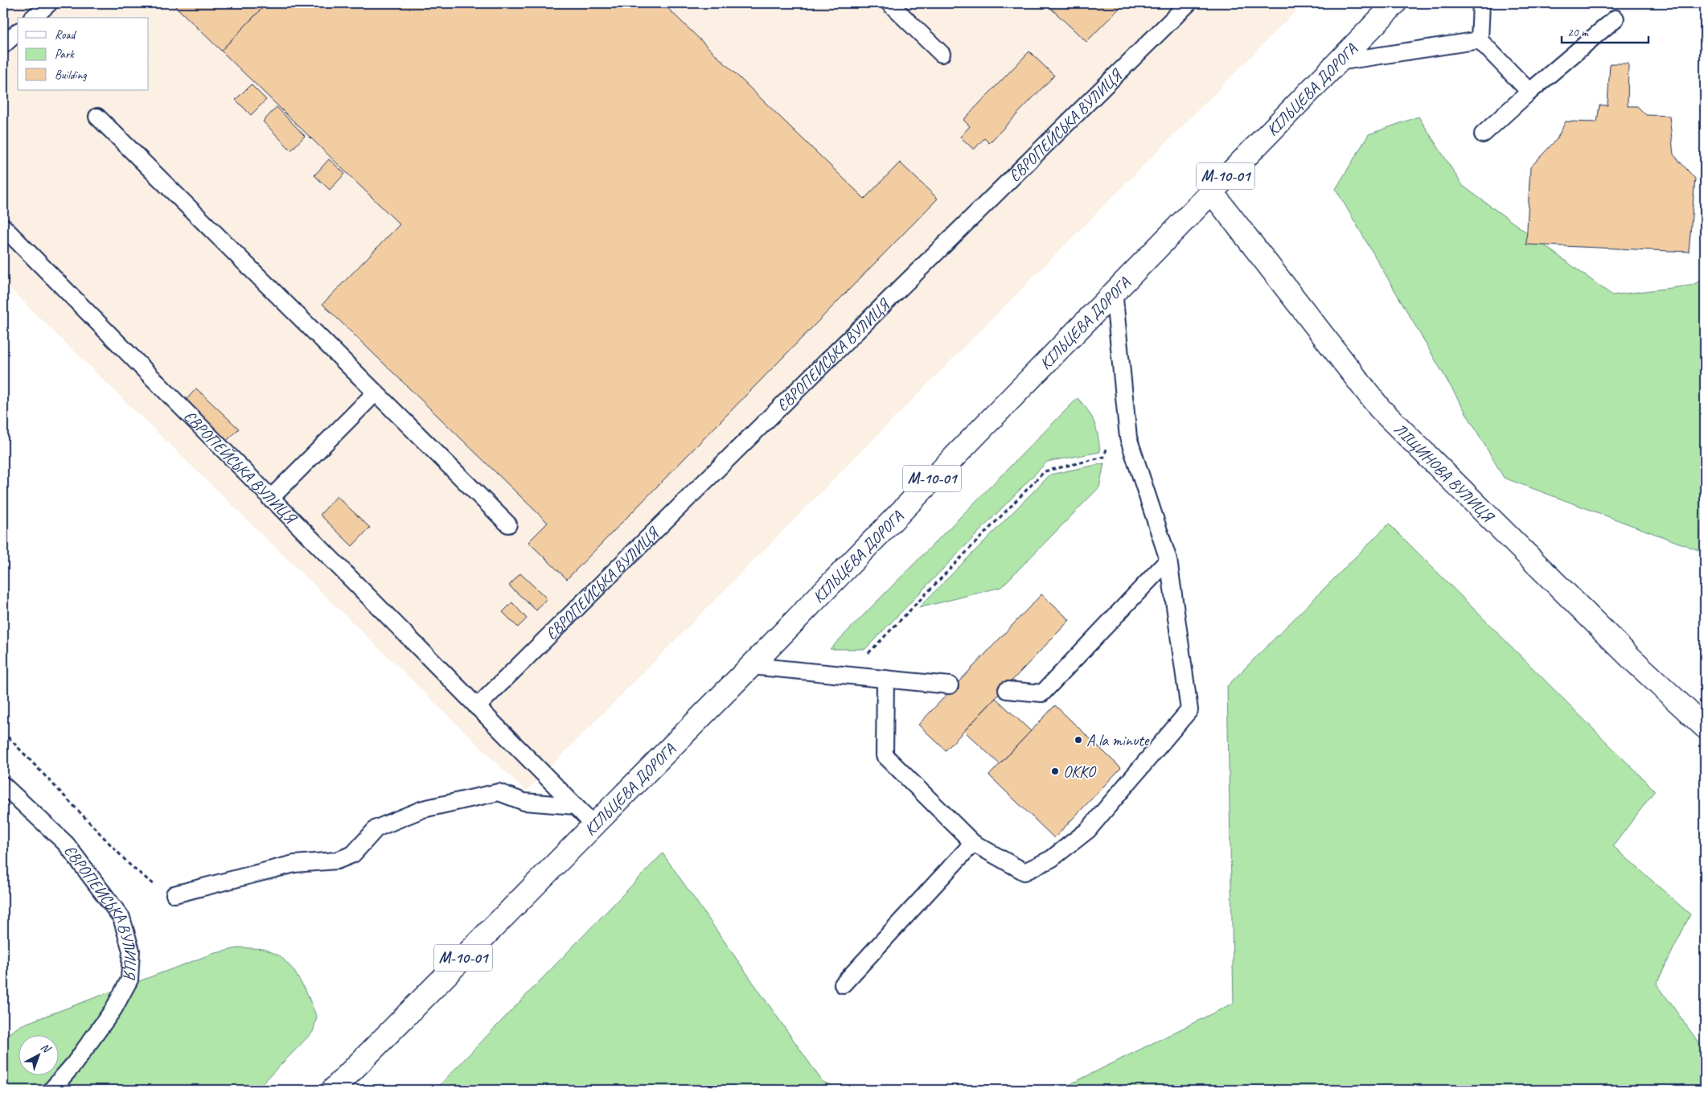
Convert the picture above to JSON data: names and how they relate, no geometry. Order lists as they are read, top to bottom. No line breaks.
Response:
{"streets":{"main road":["КІЛЬЦЕВА ДОРОГА","М-10-01","ЛІЩИНОВА ВУЛИЦЯ"],"lane":["ЄВРОПЕЙСЬКА ВУЛИЦЯ"]},"crossings":[["КІЛЬЦЕВА ДОРОГА","ЄВРОПЕЙСЬКА ВУЛИЦЯ"],["КІЛЬЦЕВА ДОРОГА","ЛІЩИНОВА ВУЛИЦЯ"]],"places":["A la minute","ОККО"],"legend":["Road","Park","Building"],"scale_bar":"20 m","north":"top right"}
